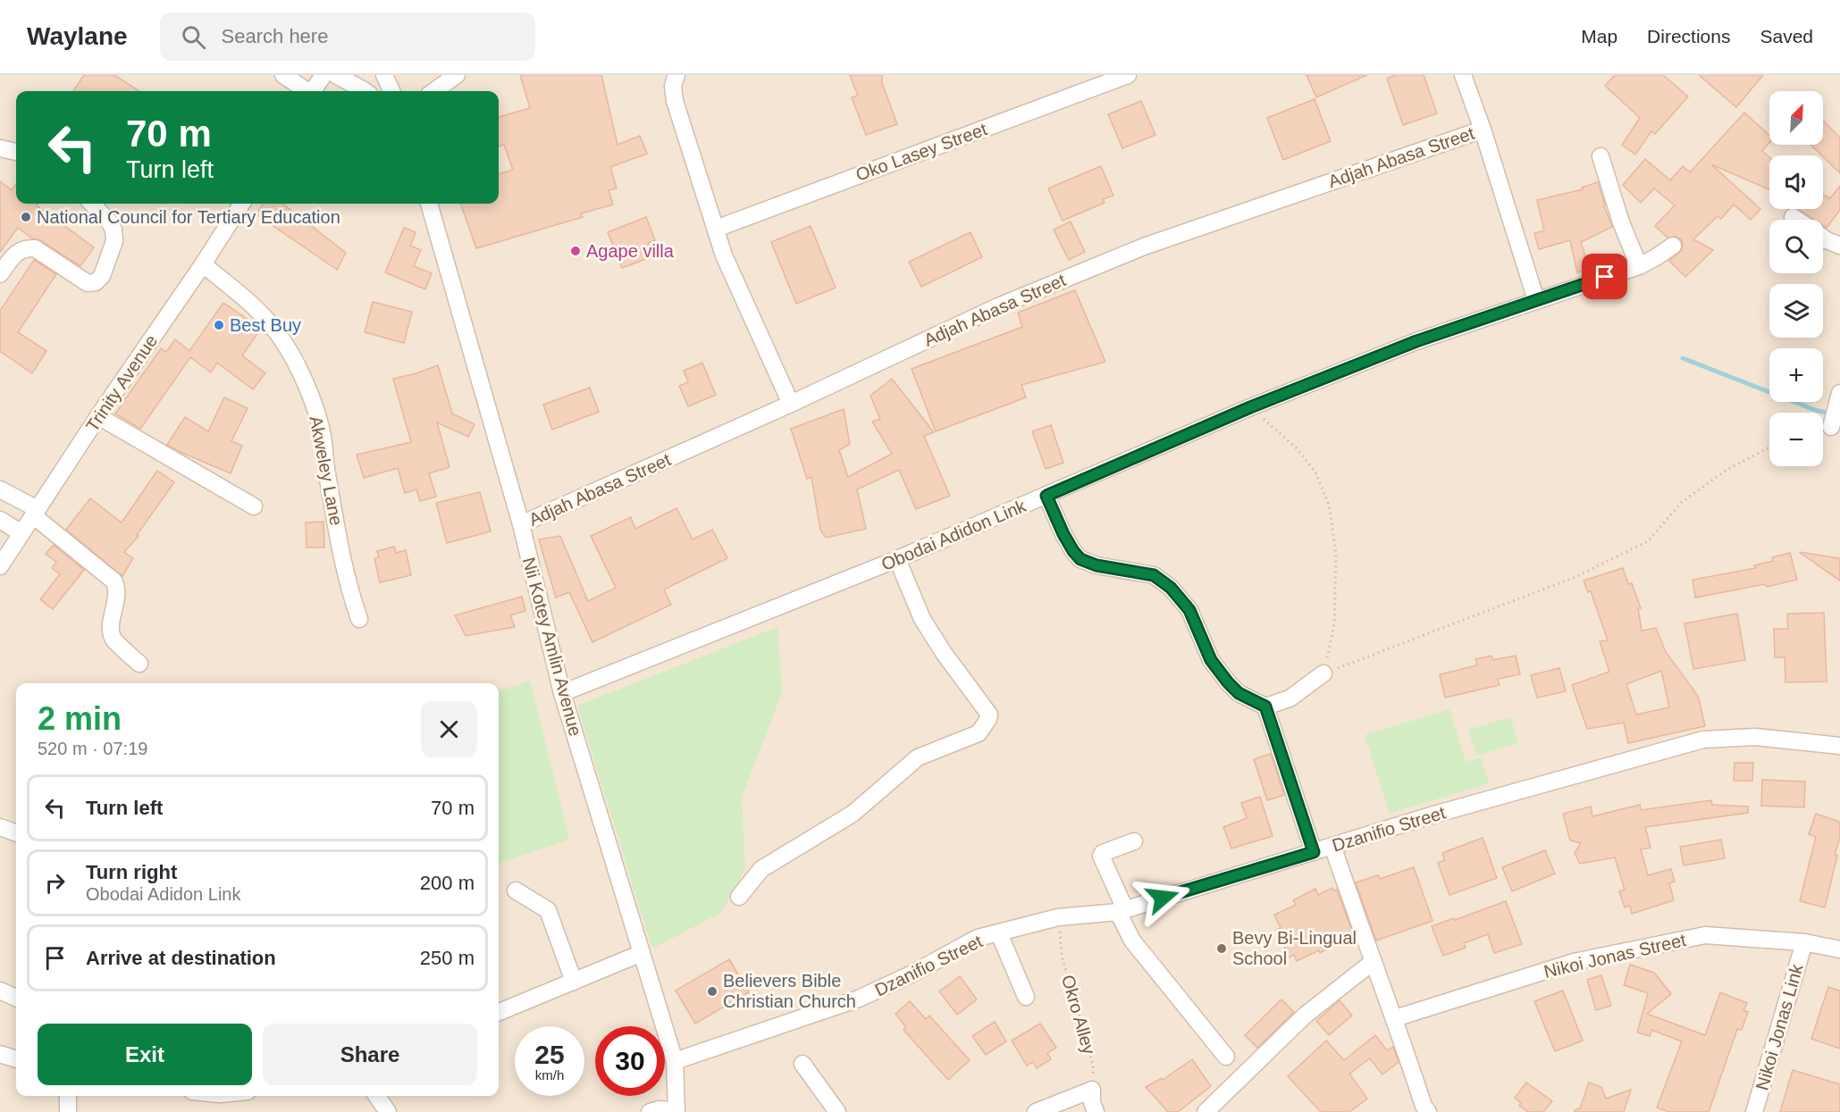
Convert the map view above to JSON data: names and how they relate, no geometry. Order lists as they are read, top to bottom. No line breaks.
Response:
{"streets":{"street":["Oko Lasey Street","Adjah Abasa Street","Trinity Avenue","Akweley Lane","Obodai Adidon Link","Nii Kotey Amlin Avenue","Dzanifio Street","Nikoi Jonas Street","Nikoi Jonas Link"],"path":["Okro Alley"]},"crossings":[["Adjah Abasa Street","Nii Kotey Amlin Avenue"],["Trinity Avenue","Akweley Lane"],["Obodai Adidon Link","Nii Kotey Amlin Avenue"],["Nii Kotey Amlin Avenue","Dzanifio Street"],["Dzanifio Street","Okro Alley"],["Nikoi Jonas Street","Nikoi Jonas Link"]],"places":["National Council for Tertiary Education","Agape villa","Best Buy","Bevy Bi-Lingual School","Believers Bible Christian Church"],"north":"top right","page":{"header":"Waylane","search":"Search here","nav":["Map","Directions","Saved"],"map_buttons":["+","−"],"turn":["70 m","Turn left"],"heading":["2 min","520 m · 07:19"],"list":[{"name":"Turn left","value":"70 m"},{"name":"Turn right","note":"Obodai Adidon Link","value":"200 m"},{"name":"Arrive at destination","value":"250 m"}],"buttons":["Exit","Share"],"speed":"25 km/h","limit":"30"}}
